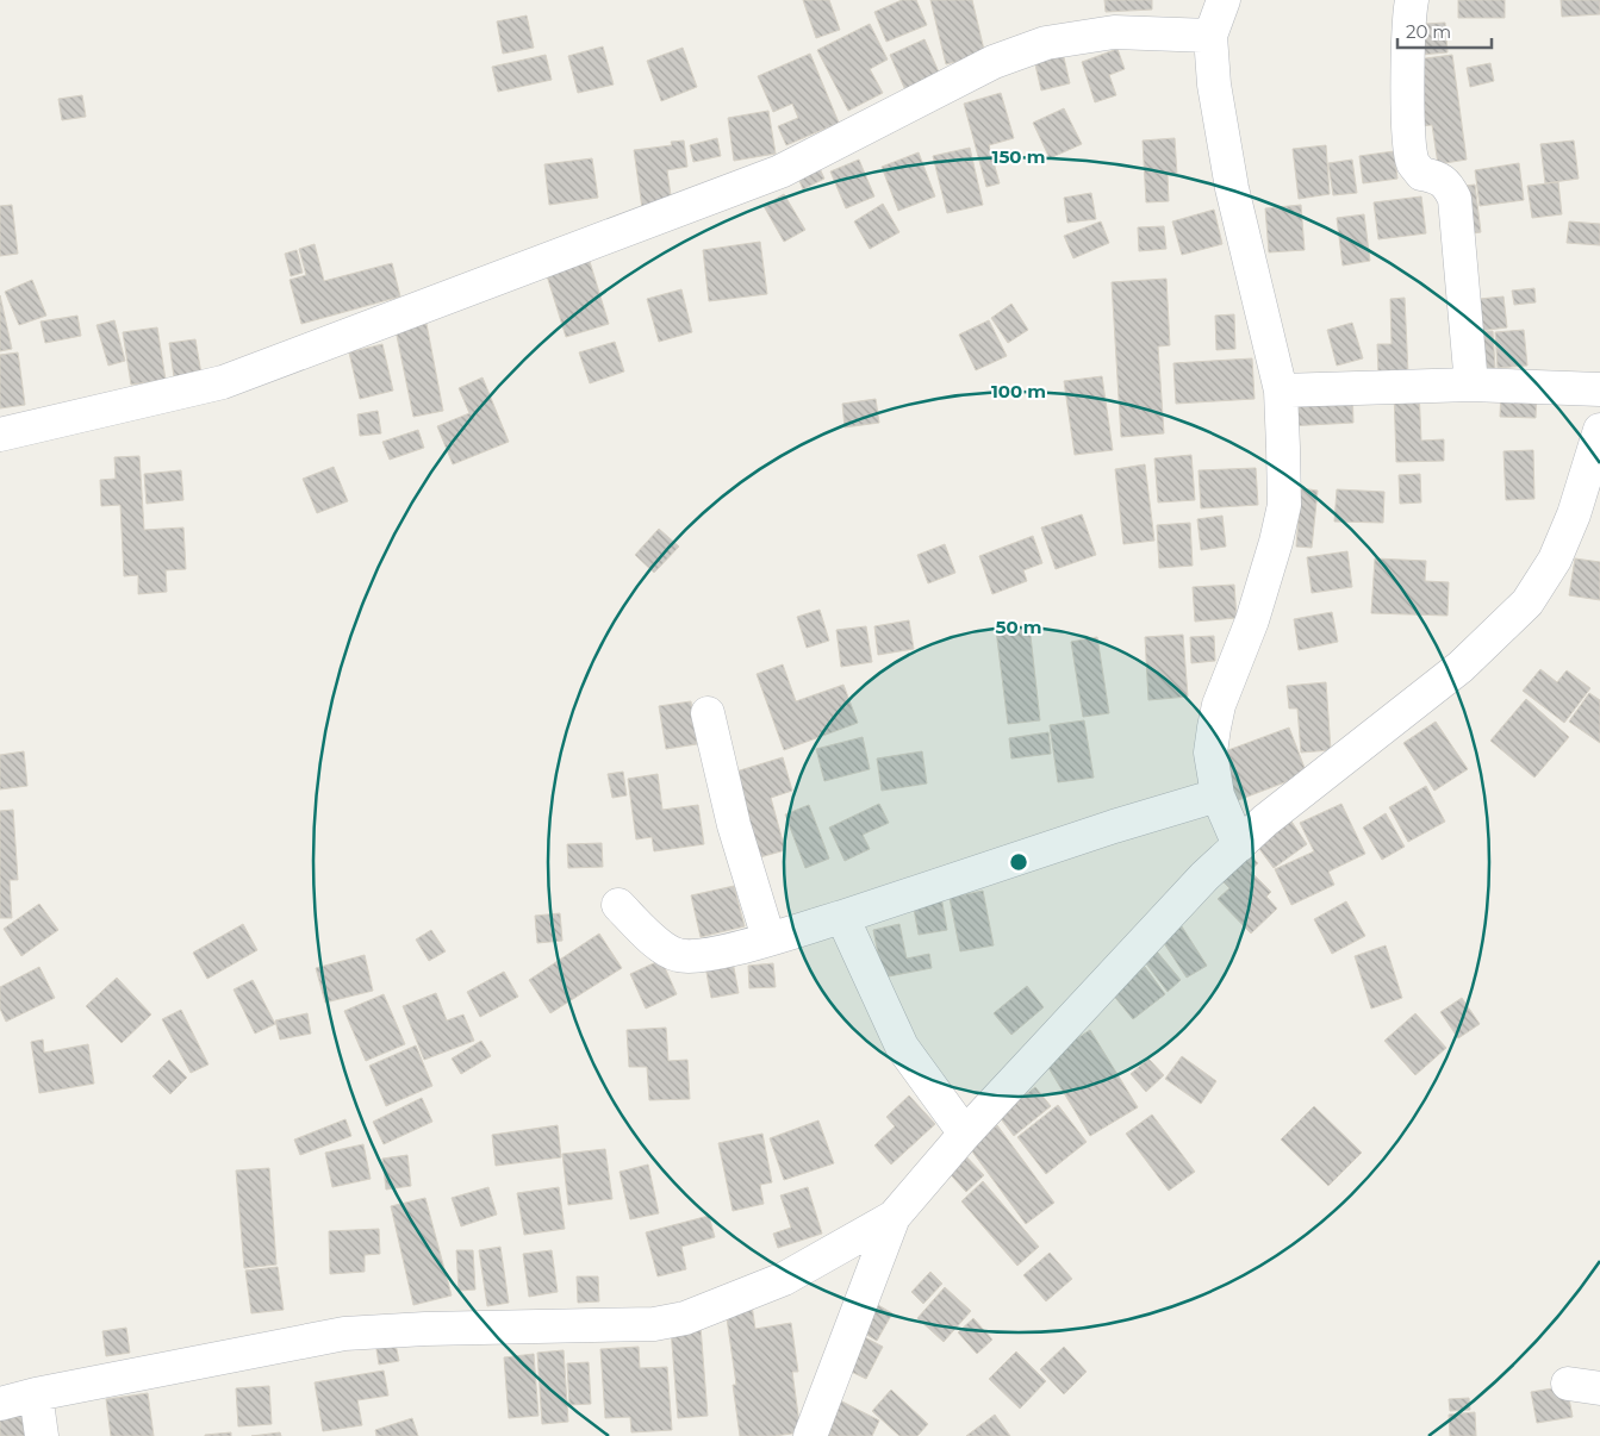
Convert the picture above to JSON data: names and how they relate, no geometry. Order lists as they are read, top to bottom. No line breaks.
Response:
{"scale_bar":"20 m","rings":["150 m","100 m","50 m"]}
